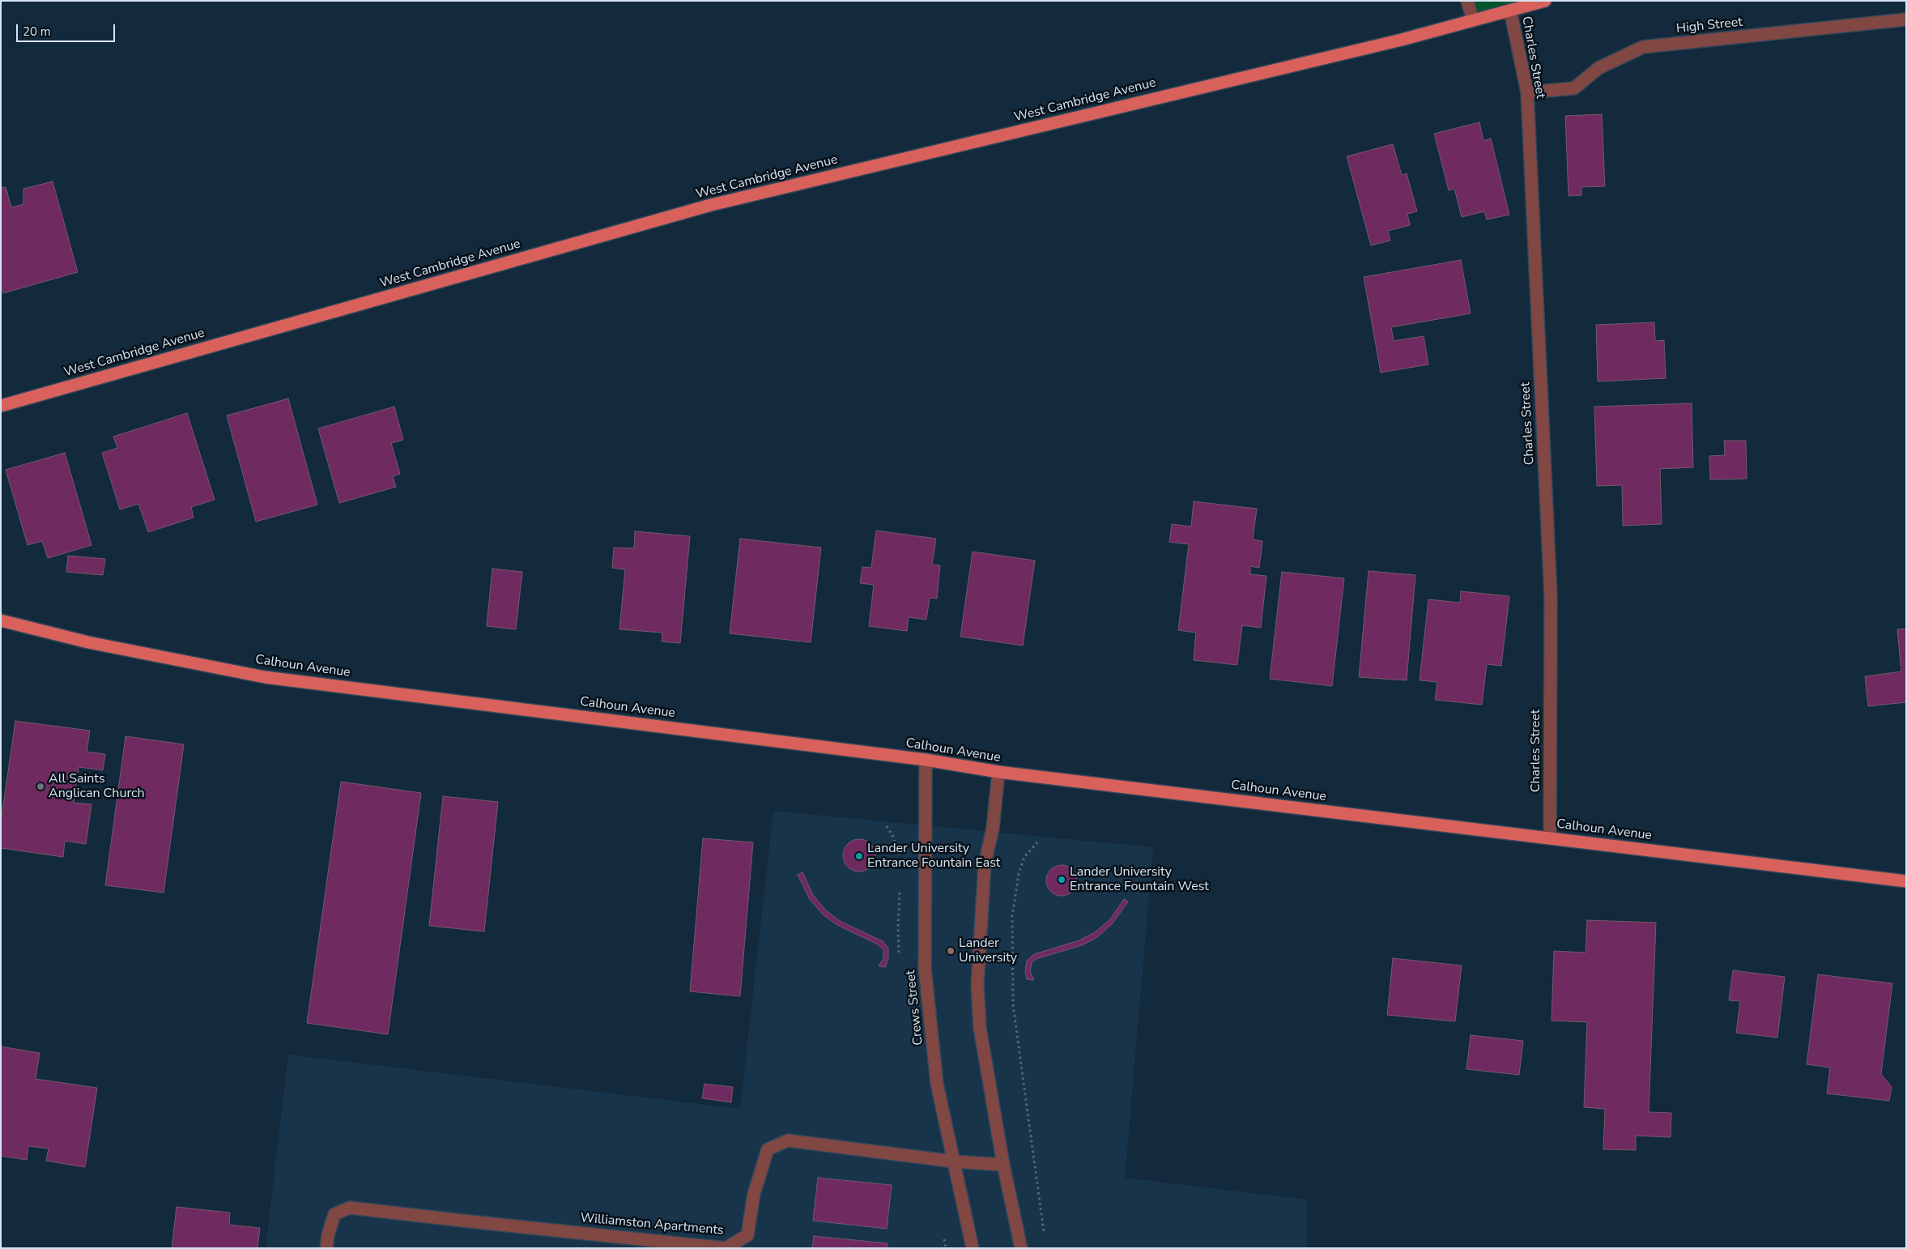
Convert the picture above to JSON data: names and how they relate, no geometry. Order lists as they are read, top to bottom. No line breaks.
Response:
{"streets":{"main road":["West Cambridge Avenue","Calhoun Avenue"],"street":["High Street","Charles Street","Crews Street","Williamston Apartments"]},"crossings":[["High Street","Charles Street"],["Charles Street","West Cambridge Avenue"],["Charles Street","Calhoun Avenue"],["Calhoun Avenue","Crews Street"],["Crews Street","Williamston Apartments"]],"places":["All Saints Anglican Church","Lander University Entrance Fountain East","Lander University Entrance Fountain West","Lander University"],"scale_bar":"20 m"}
